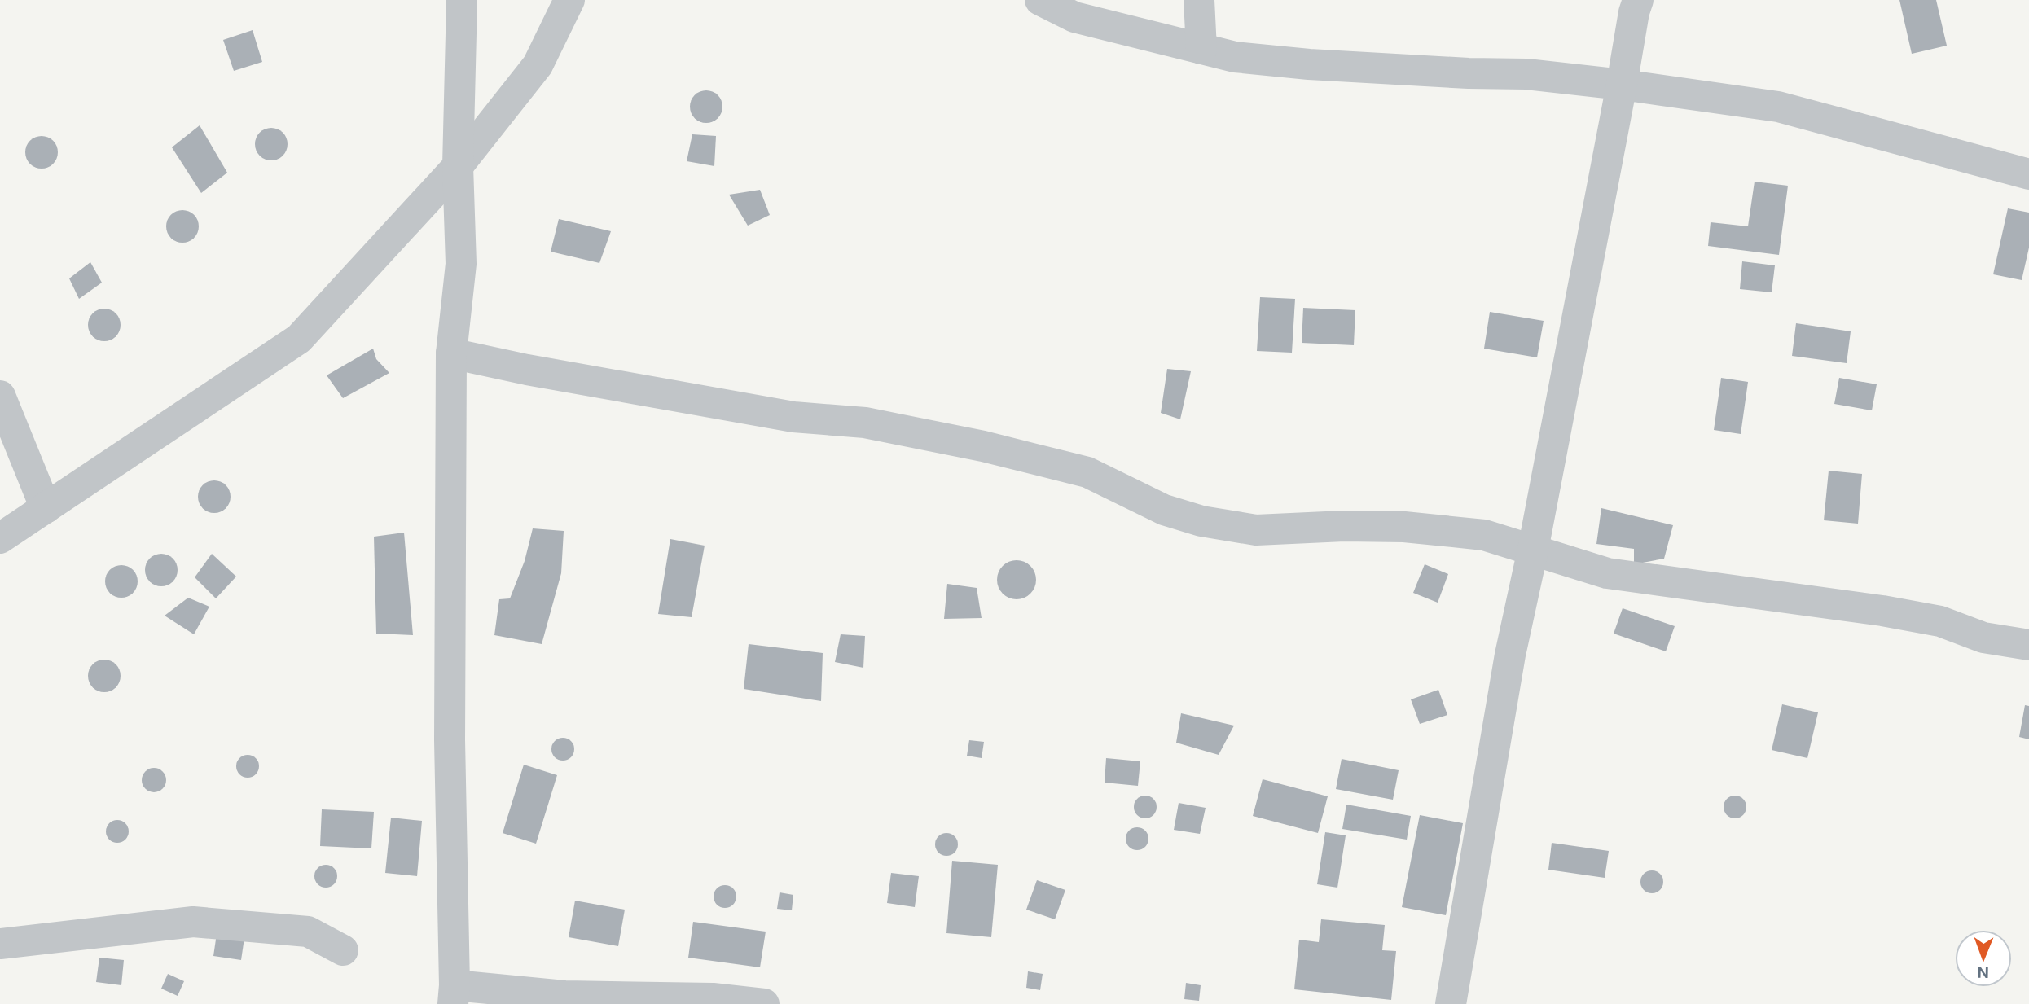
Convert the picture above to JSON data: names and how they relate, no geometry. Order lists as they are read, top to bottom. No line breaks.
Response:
{"north":"bottom"}
